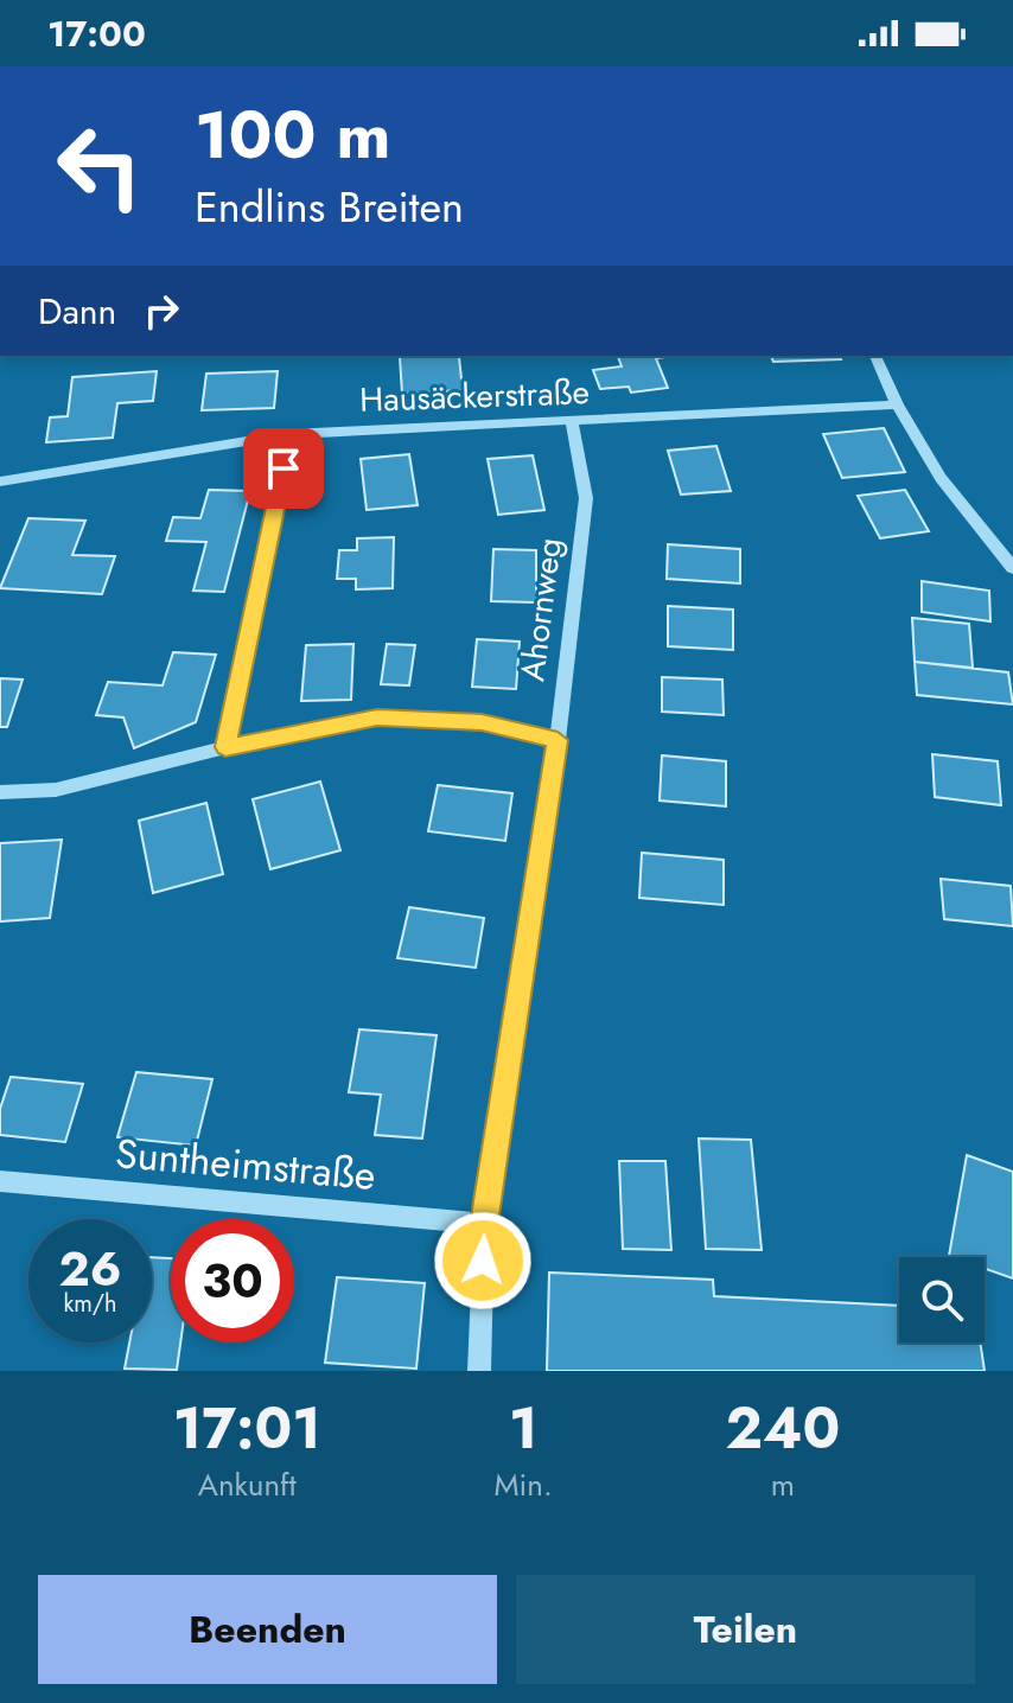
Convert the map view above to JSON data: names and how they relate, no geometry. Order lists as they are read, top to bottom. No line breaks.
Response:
{"streets":{"street":["Hausäckerstraße","Ahornweg","Suntheimstraße"]},"crossings":[["Hausäckerstraße","Ahornweg"],["Ahornweg","Suntheimstraße"]],"page":{"status":"17:00","turn":["100 m","Endlins Breiten"],"then":"Dann","speed":"26 km/h","limit":"30","eta":["17:01","Ankunft","1","Min.","240","m"],"buttons":["Beenden","Teilen"]}}
